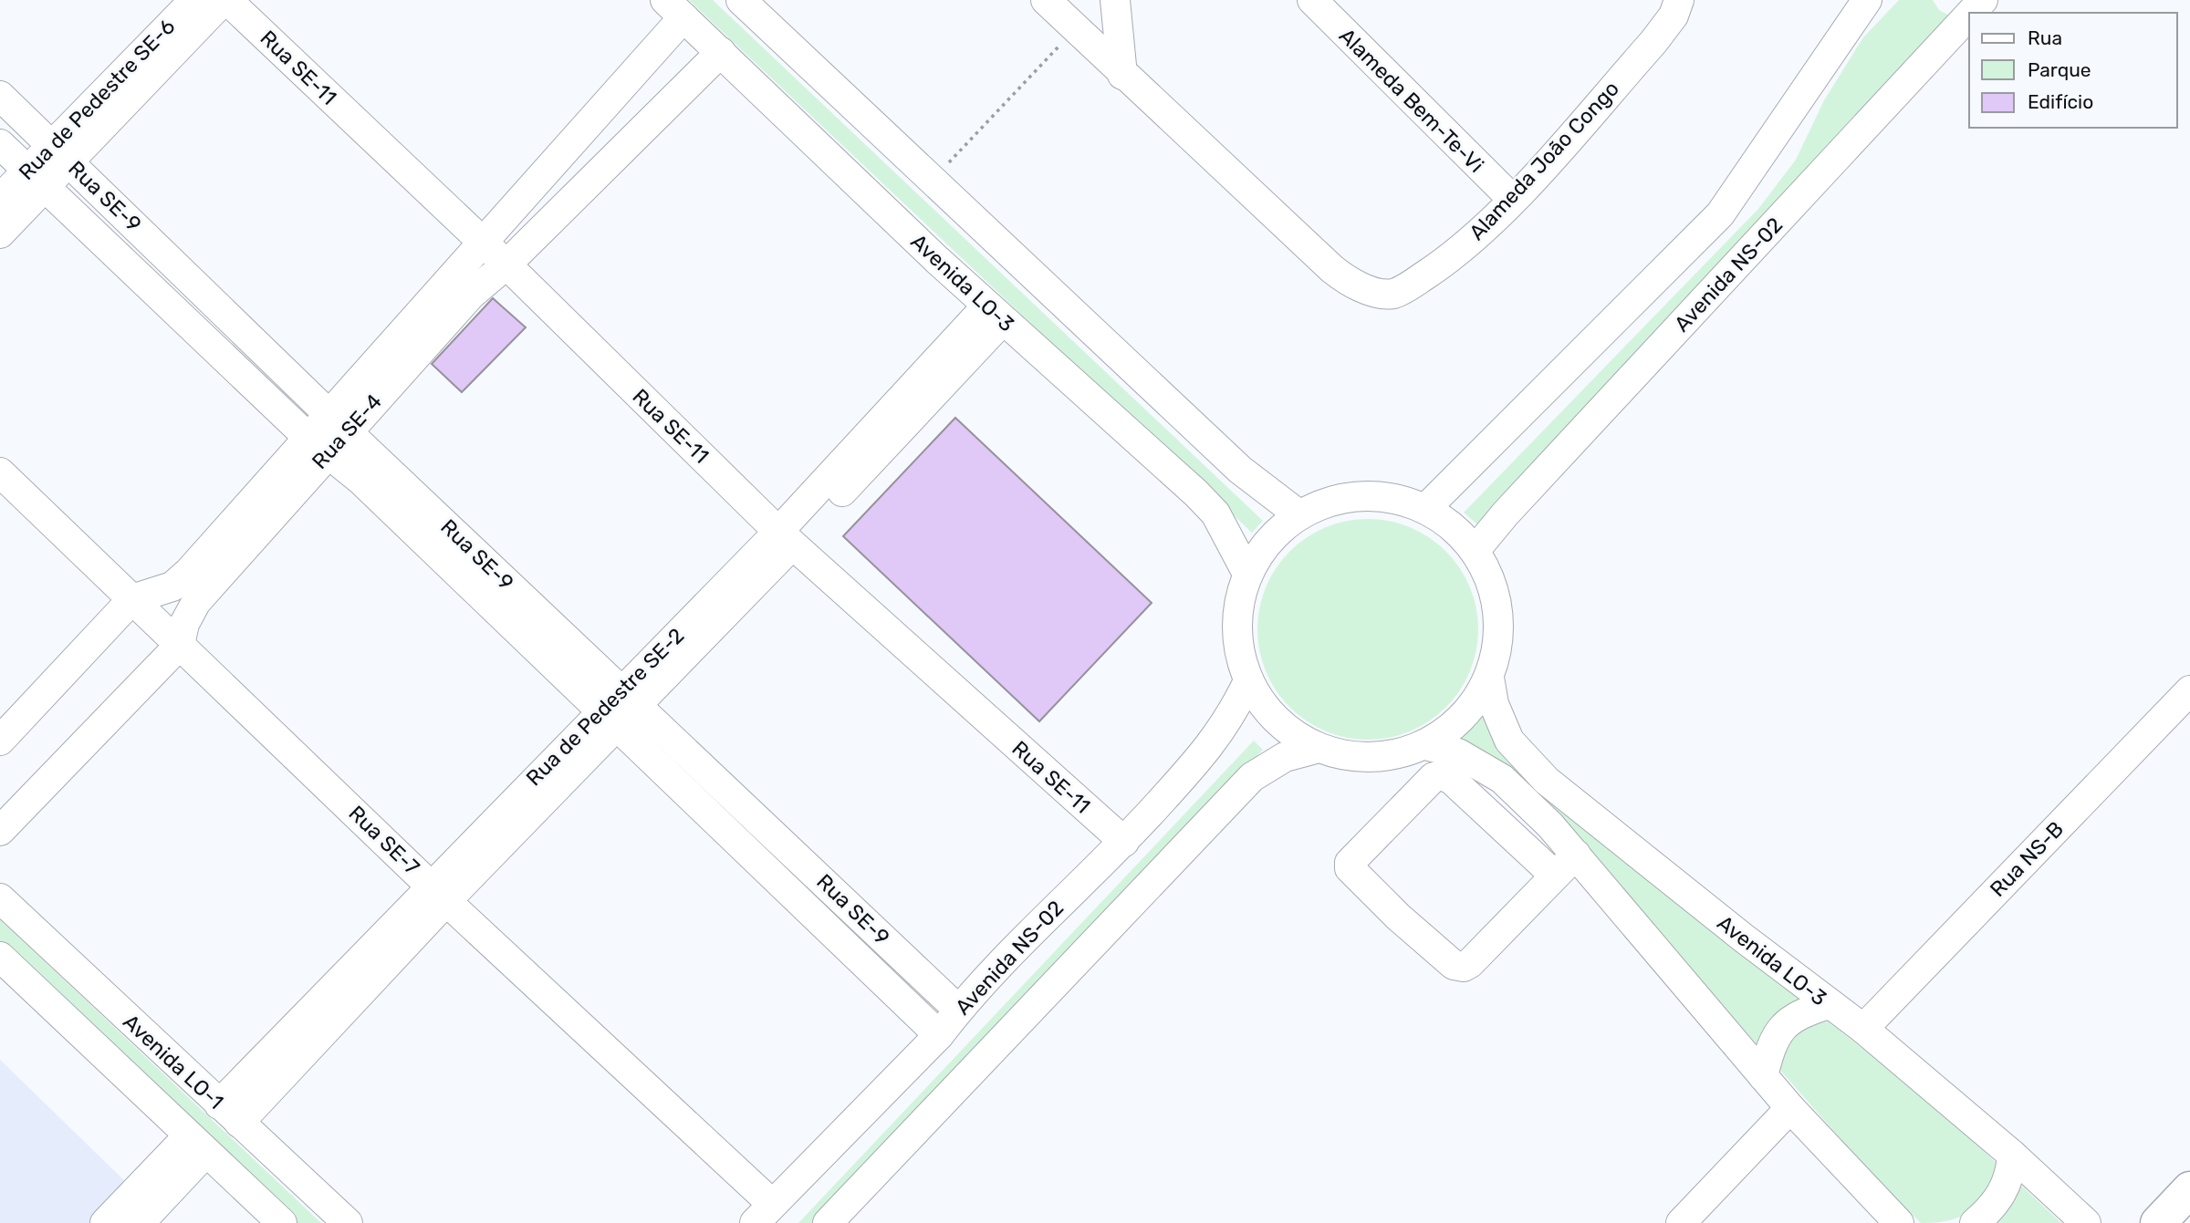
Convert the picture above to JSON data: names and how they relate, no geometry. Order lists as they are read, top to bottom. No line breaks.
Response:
{"streets":{"street":["Rua SE-11","Rua de Pedestre SE-6","Alameda Bem-Te-Vi","Alameda João Congo","Rua SE-9","Avenida NS-02","Avenida LO-3","Rua SE-4","Rua de Pedestre SE-2","Rua SE-7","Rua NS-B","Avenida LO-1"]},"crossings":[["Rua SE-11","Rua de Pedestre SE-6"],["Rua SE-11","Avenida NS-02"],["Rua SE-11","Rua SE-4"],["Rua SE-11","Rua de Pedestre SE-2"],["Rua de Pedestre SE-6","Rua SE-9"],["Alameda Bem-Te-Vi","Alameda João Congo"],["Rua SE-9","Avenida NS-02"],["Rua SE-9","Rua SE-4"],["Rua SE-9","Rua de Pedestre SE-2"],["Avenida NS-02","Rua SE-7"],["Avenida LO-3","Rua SE-4"],["Avenida LO-3","Rua de Pedestre SE-2"],["Avenida LO-3","Rua NS-B"],["Rua SE-4","Rua SE-7"],["Rua de Pedestre SE-2","Rua SE-7"],["Rua de Pedestre SE-2","Avenida LO-1"]],"legend":["Rua","Parque","Edifício"]}
